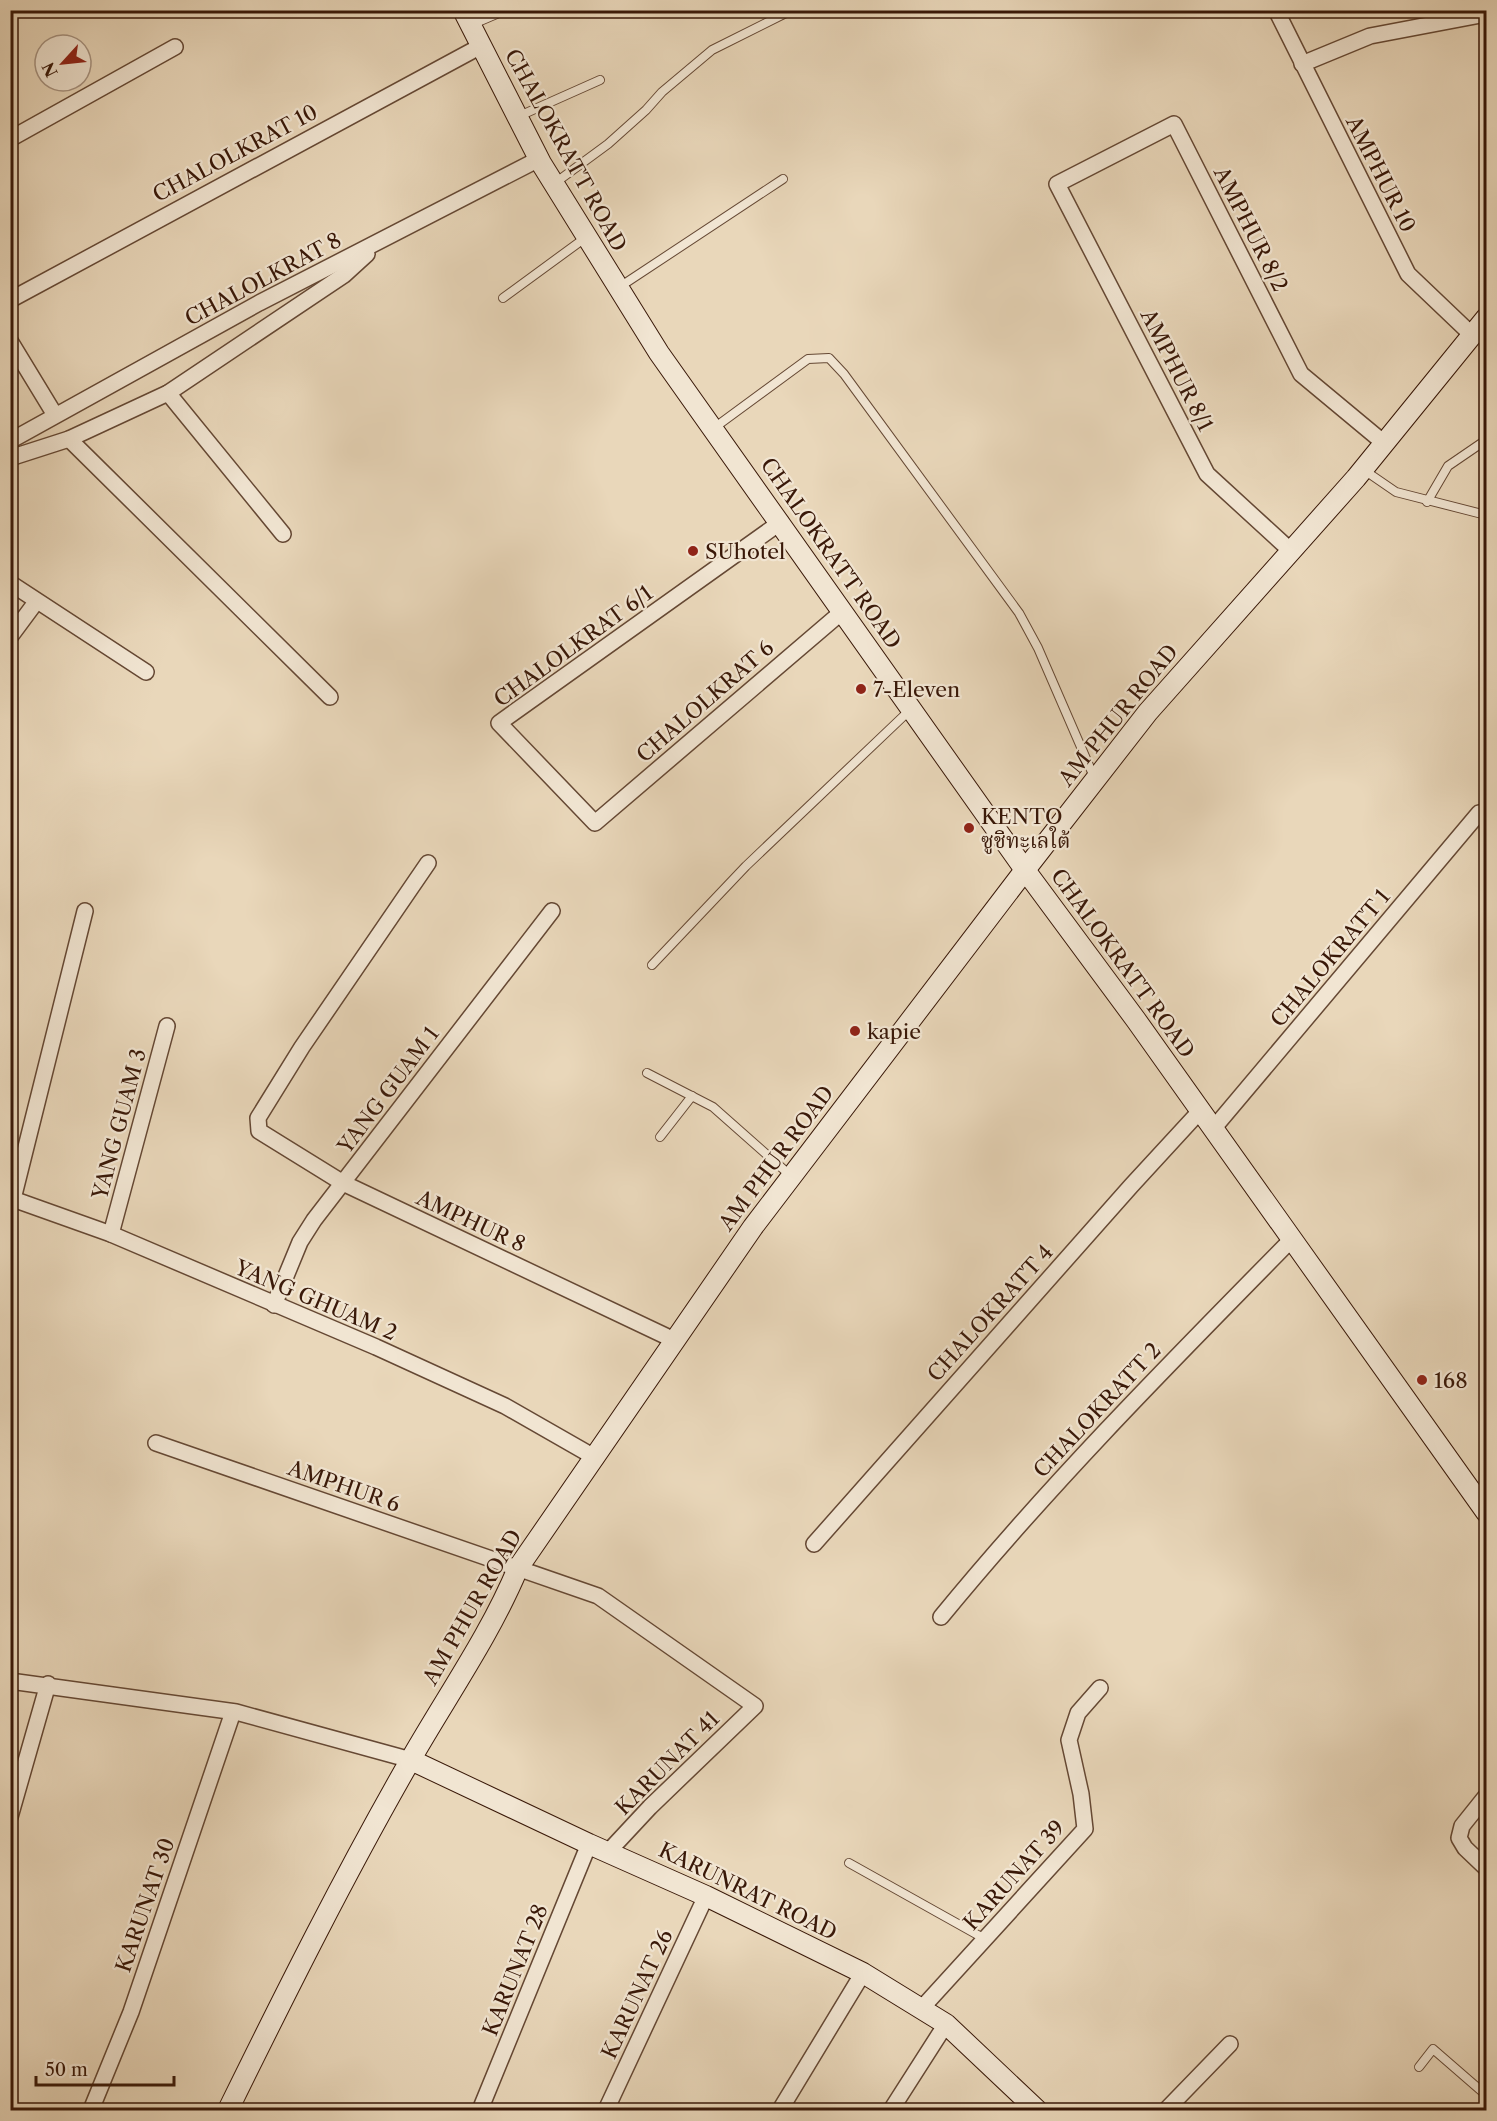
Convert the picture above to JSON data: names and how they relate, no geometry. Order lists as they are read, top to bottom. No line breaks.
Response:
{"streets":{"street":["CHALOKRATT ROAD","CHALOLKRAT 10","AMPHUR 10","AMPHUR 8/2","CHALOLKRAT 8","AMPHUR 8/1","CHALOLKRAT 6/1","CHALOLKRAT 6","AM PHUR ROAD","CHALOKRATT 1","YANG GUAM 1","YANG GUAM 3","AMPHUR 8","YANG GHUAM 2","CHALOKRATT 4","CHALOKRATT 2","AMPHUR 6","KARUNAT 41","KARUNAT 39","KARUNRAT ROAD","KARUNAT 30","KARUNAT 28","KARUNAT 26"]},"crossings":[["CHALOKRATT ROAD","CHALOLKRAT 10"],["CHALOKRATT ROAD","CHALOLKRAT 8"],["CHALOKRATT ROAD","CHALOLKRAT 6/1"],["CHALOKRATT ROAD","CHALOLKRAT 6"],["CHALOKRATT ROAD","AM PHUR ROAD"],["CHALOKRATT ROAD","CHALOKRATT 1"],["CHALOKRATT ROAD","CHALOKRATT 4"],["CHALOKRATT ROAD","CHALOKRATT 2"],["AMPHUR 10","AM PHUR ROAD"],["AMPHUR 8/2","AMPHUR 8/1"],["AMPHUR 8/2","AM PHUR ROAD"],["AMPHUR 8/1","AM PHUR ROAD"],["CHALOLKRAT 6/1","CHALOLKRAT 6"],["AM PHUR ROAD","AMPHUR 8"],["AM PHUR ROAD","YANG GHUAM 2"],["AM PHUR ROAD","AMPHUR 6"],["AM PHUR ROAD","KARUNRAT ROAD"],["YANG GUAM 1","AMPHUR 8"],["YANG GUAM 1","YANG GHUAM 2"],["YANG GUAM 3","YANG GHUAM 2"],["AMPHUR 6","KARUNAT 41"],["KARUNAT 41","KARUNRAT ROAD"],["KARUNAT 39","KARUNRAT ROAD"],["KARUNRAT ROAD","KARUNAT 28"],["KARUNRAT ROAD","KARUNAT 26"]],"places":["SUhotel","7-Eleven","KENTO ซูชิทะเลใต้","kapie","168"],"scale_bar":"50 m","north":"bottom left"}
